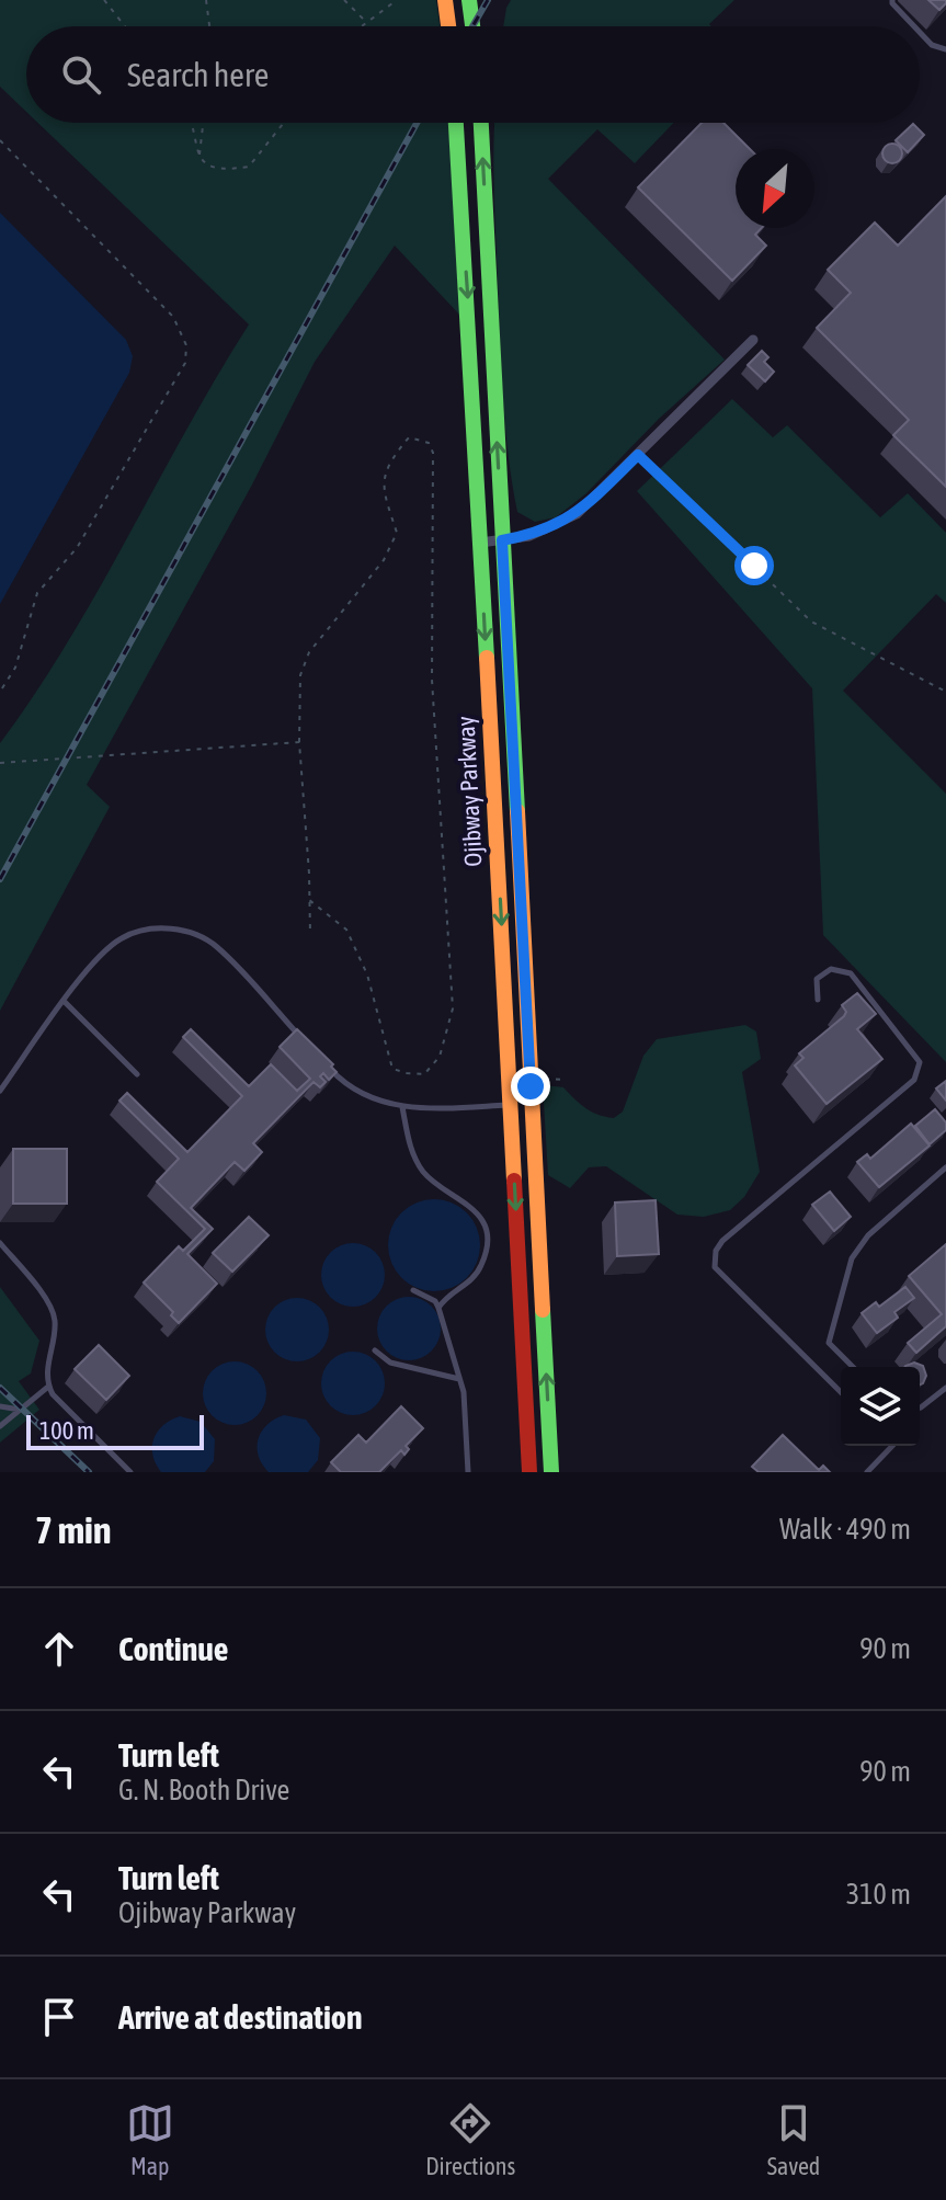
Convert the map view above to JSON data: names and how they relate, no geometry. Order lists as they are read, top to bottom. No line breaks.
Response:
{"streets":{"main road":["Ojibway Parkway"]},"scale_bar":"100 m","north":"bottom left","page":{"search":"Search here","scale":"100 m","heading":["7 min","Walk · 490 m"],"list":[["Continue","90 m"],["Turn left","G. N. Booth Drive","90 m"],["Turn left","Ojibway Parkway","310 m"],"Arrive at destination"],"nav":["Map","Directions","Saved"]}}
